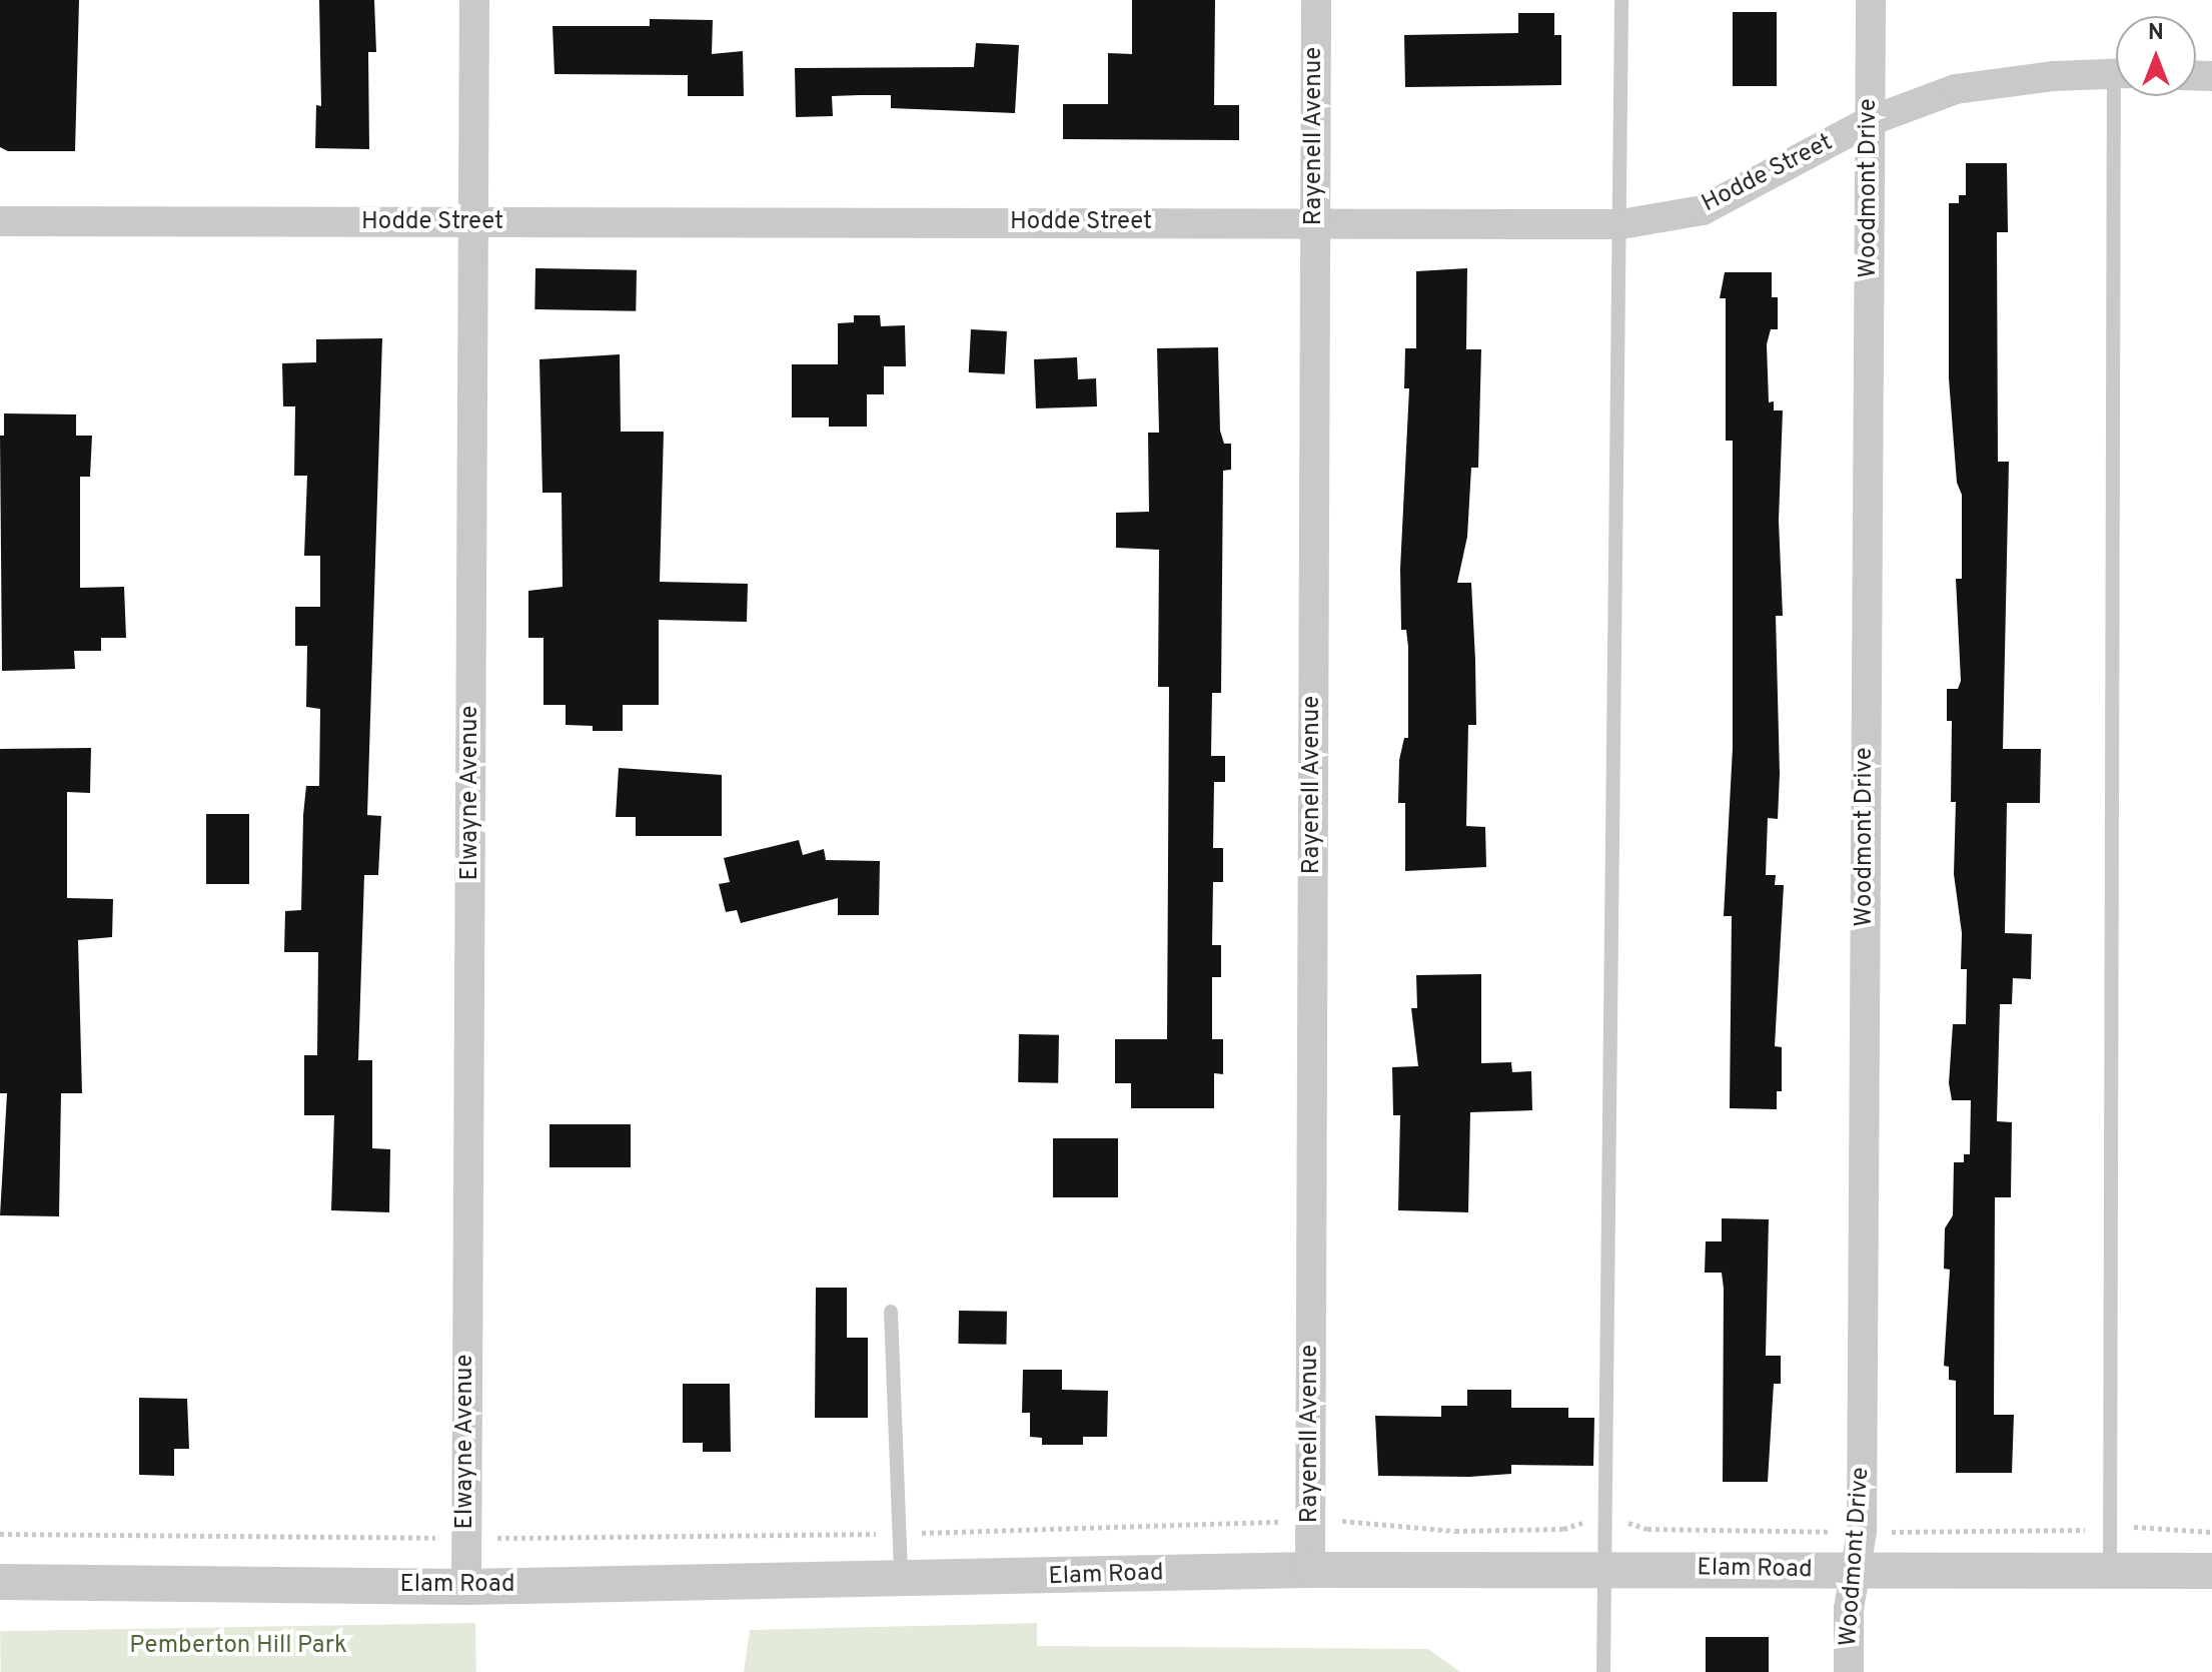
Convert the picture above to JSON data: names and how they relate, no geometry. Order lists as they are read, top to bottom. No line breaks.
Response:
{"streets":{"street":["Rayenell Avenue","Hodde Street","Woodmont Drive","Elwayne Avenue","Elam Road"]},"crossings":[["Rayenell Avenue","Hodde Street"],["Rayenell Avenue","Elam Road"],["Hodde Street","Woodmont Drive"],["Hodde Street","Elwayne Avenue"],["Woodmont Drive","Elam Road"],["Elwayne Avenue","Elam Road"]],"parks":["Pemberton Hill Park"],"north":"top"}
